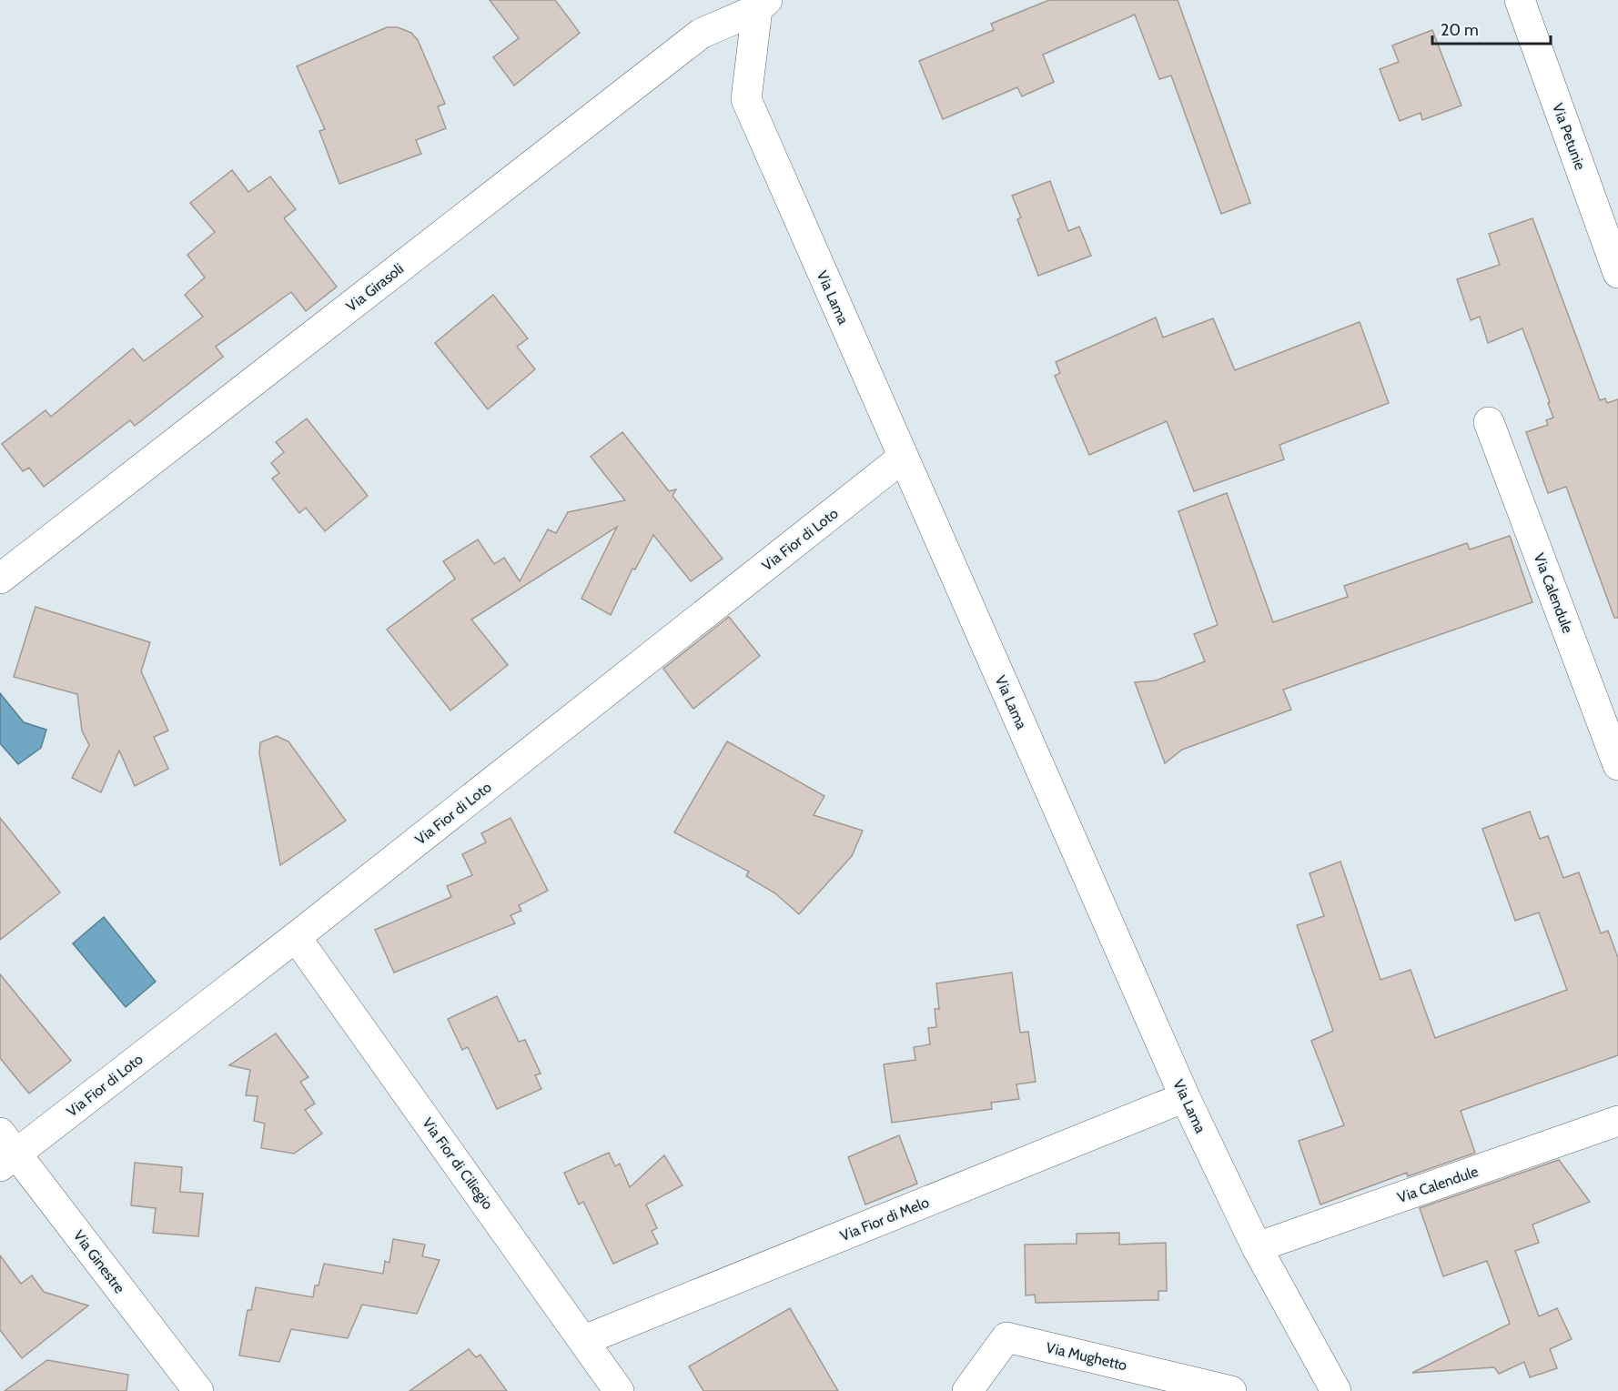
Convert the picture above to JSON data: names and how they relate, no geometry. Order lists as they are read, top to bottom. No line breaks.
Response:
{"streets":{"street":["Via Petunie","Via Girasoli","Via Lama","Via Fior di Loto","Via Calendule","Via Fior di Ciliegio","Via Fior di Melo","Via Ginestre","Via Mughetto"]},"crossings":[["Via Girasoli","Via Lama"],["Via Lama","Via Fior di Loto"],["Via Lama","Via Calendule"],["Via Lama","Via Fior di Melo"],["Via Fior di Loto","Via Fior di Ciliegio"],["Via Fior di Loto","Via Ginestre"],["Via Fior di Ciliegio","Via Fior di Melo"]],"scale_bar":"20 m"}
